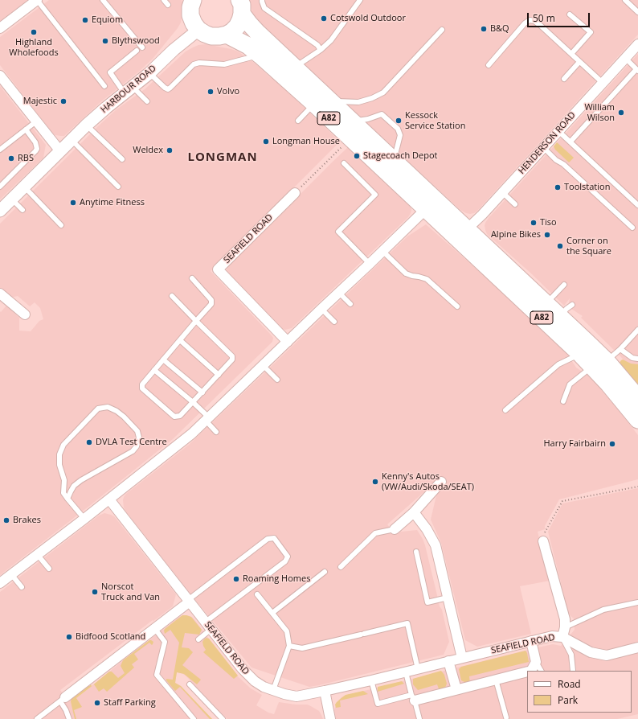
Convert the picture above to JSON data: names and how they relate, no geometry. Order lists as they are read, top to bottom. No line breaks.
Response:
{"streets":{"highway":["A82"],"street":["HARBOUR ROAD","HENDERSON ROAD","SEAFIELD ROAD"]},"crossings":[["A82","HENDERSON ROAD"]],"districts":["LONGMAN"],"places":["Cotswold Outdoor","Equiom","B&Q","Highland Wholefoods","Blythswood","Volvo","Majestic","William Wilson","Kessock Service Station","Longman House","Weldex","Stagecoach Depot","RBS","Toolstation","Anytime Fitness","Tiso","Alpine Bikes","Corner on the Square","DVLA Test Centre","Harry Fairbairn","Kenny's Autos (VW/Audi/Skoda/SEAT)","Brakes","Roaming Homes","Norscot Truck and Van","Bidfood Scotland","Staff Parking"],"legend":["Road","Park"],"scale_bar":"50 m"}
